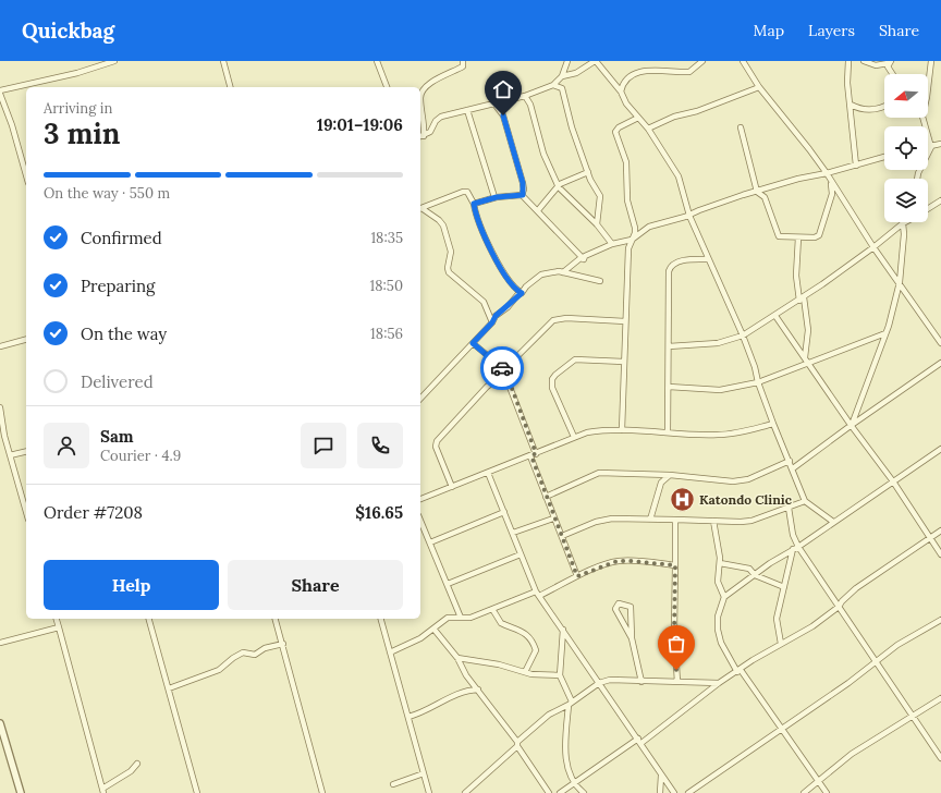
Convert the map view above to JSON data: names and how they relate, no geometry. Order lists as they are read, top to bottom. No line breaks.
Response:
{"places":{"hospital":["Katondo Clinic"]},"north":"left","page":{"header":"Quickbag","nav":["Map","Layers","Share"],"heading":["3 min","Arriving in","19:01–19:06"],"panel":["Sam","Courier · 4.9","Order #7208","$16.65"],"bar":"On the way · 550 m","list":[["Confirmed","18:35"],["Preparing","18:50"],["On the way","18:56"],"Delivered"],"buttons":["Help","Share"]}}
